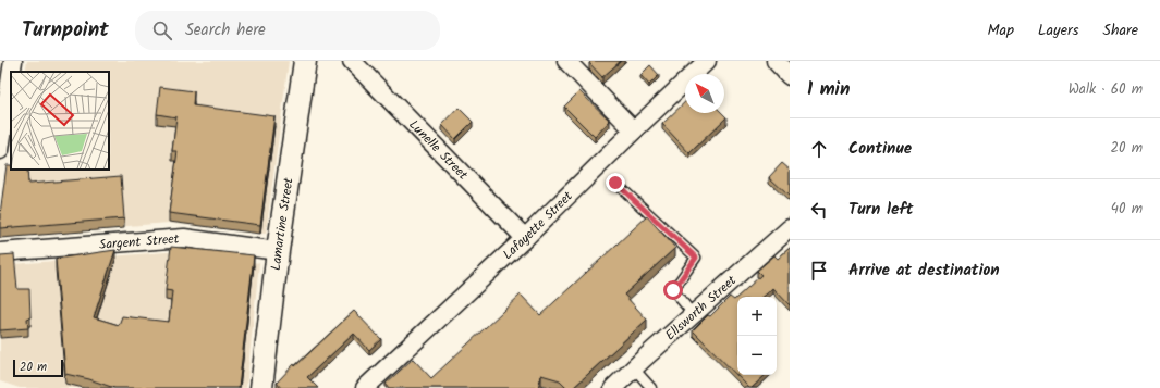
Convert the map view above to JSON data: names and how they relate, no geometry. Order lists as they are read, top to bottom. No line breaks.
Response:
{"streets":{"street":["Lunelle Street","Lamartine Street","Lafayette Street","Sargent Street","Ellsworth Street"]},"crossings":[["Lunelle Street","Lafayette Street"],["Lamartine Street","Sargent Street"]],"scale_bar":"20 m","north":"top left","page":{"header":"Turnpoint","search":"Search here","nav":["Map","Layers","Share"],"heading":["1 min","Walk · 60 m"],"list":[["Continue","20 m"],["Turn left","40 m"],"Arrive at destination"],"map_buttons":["+","−"],"scale":"20 m"}}
